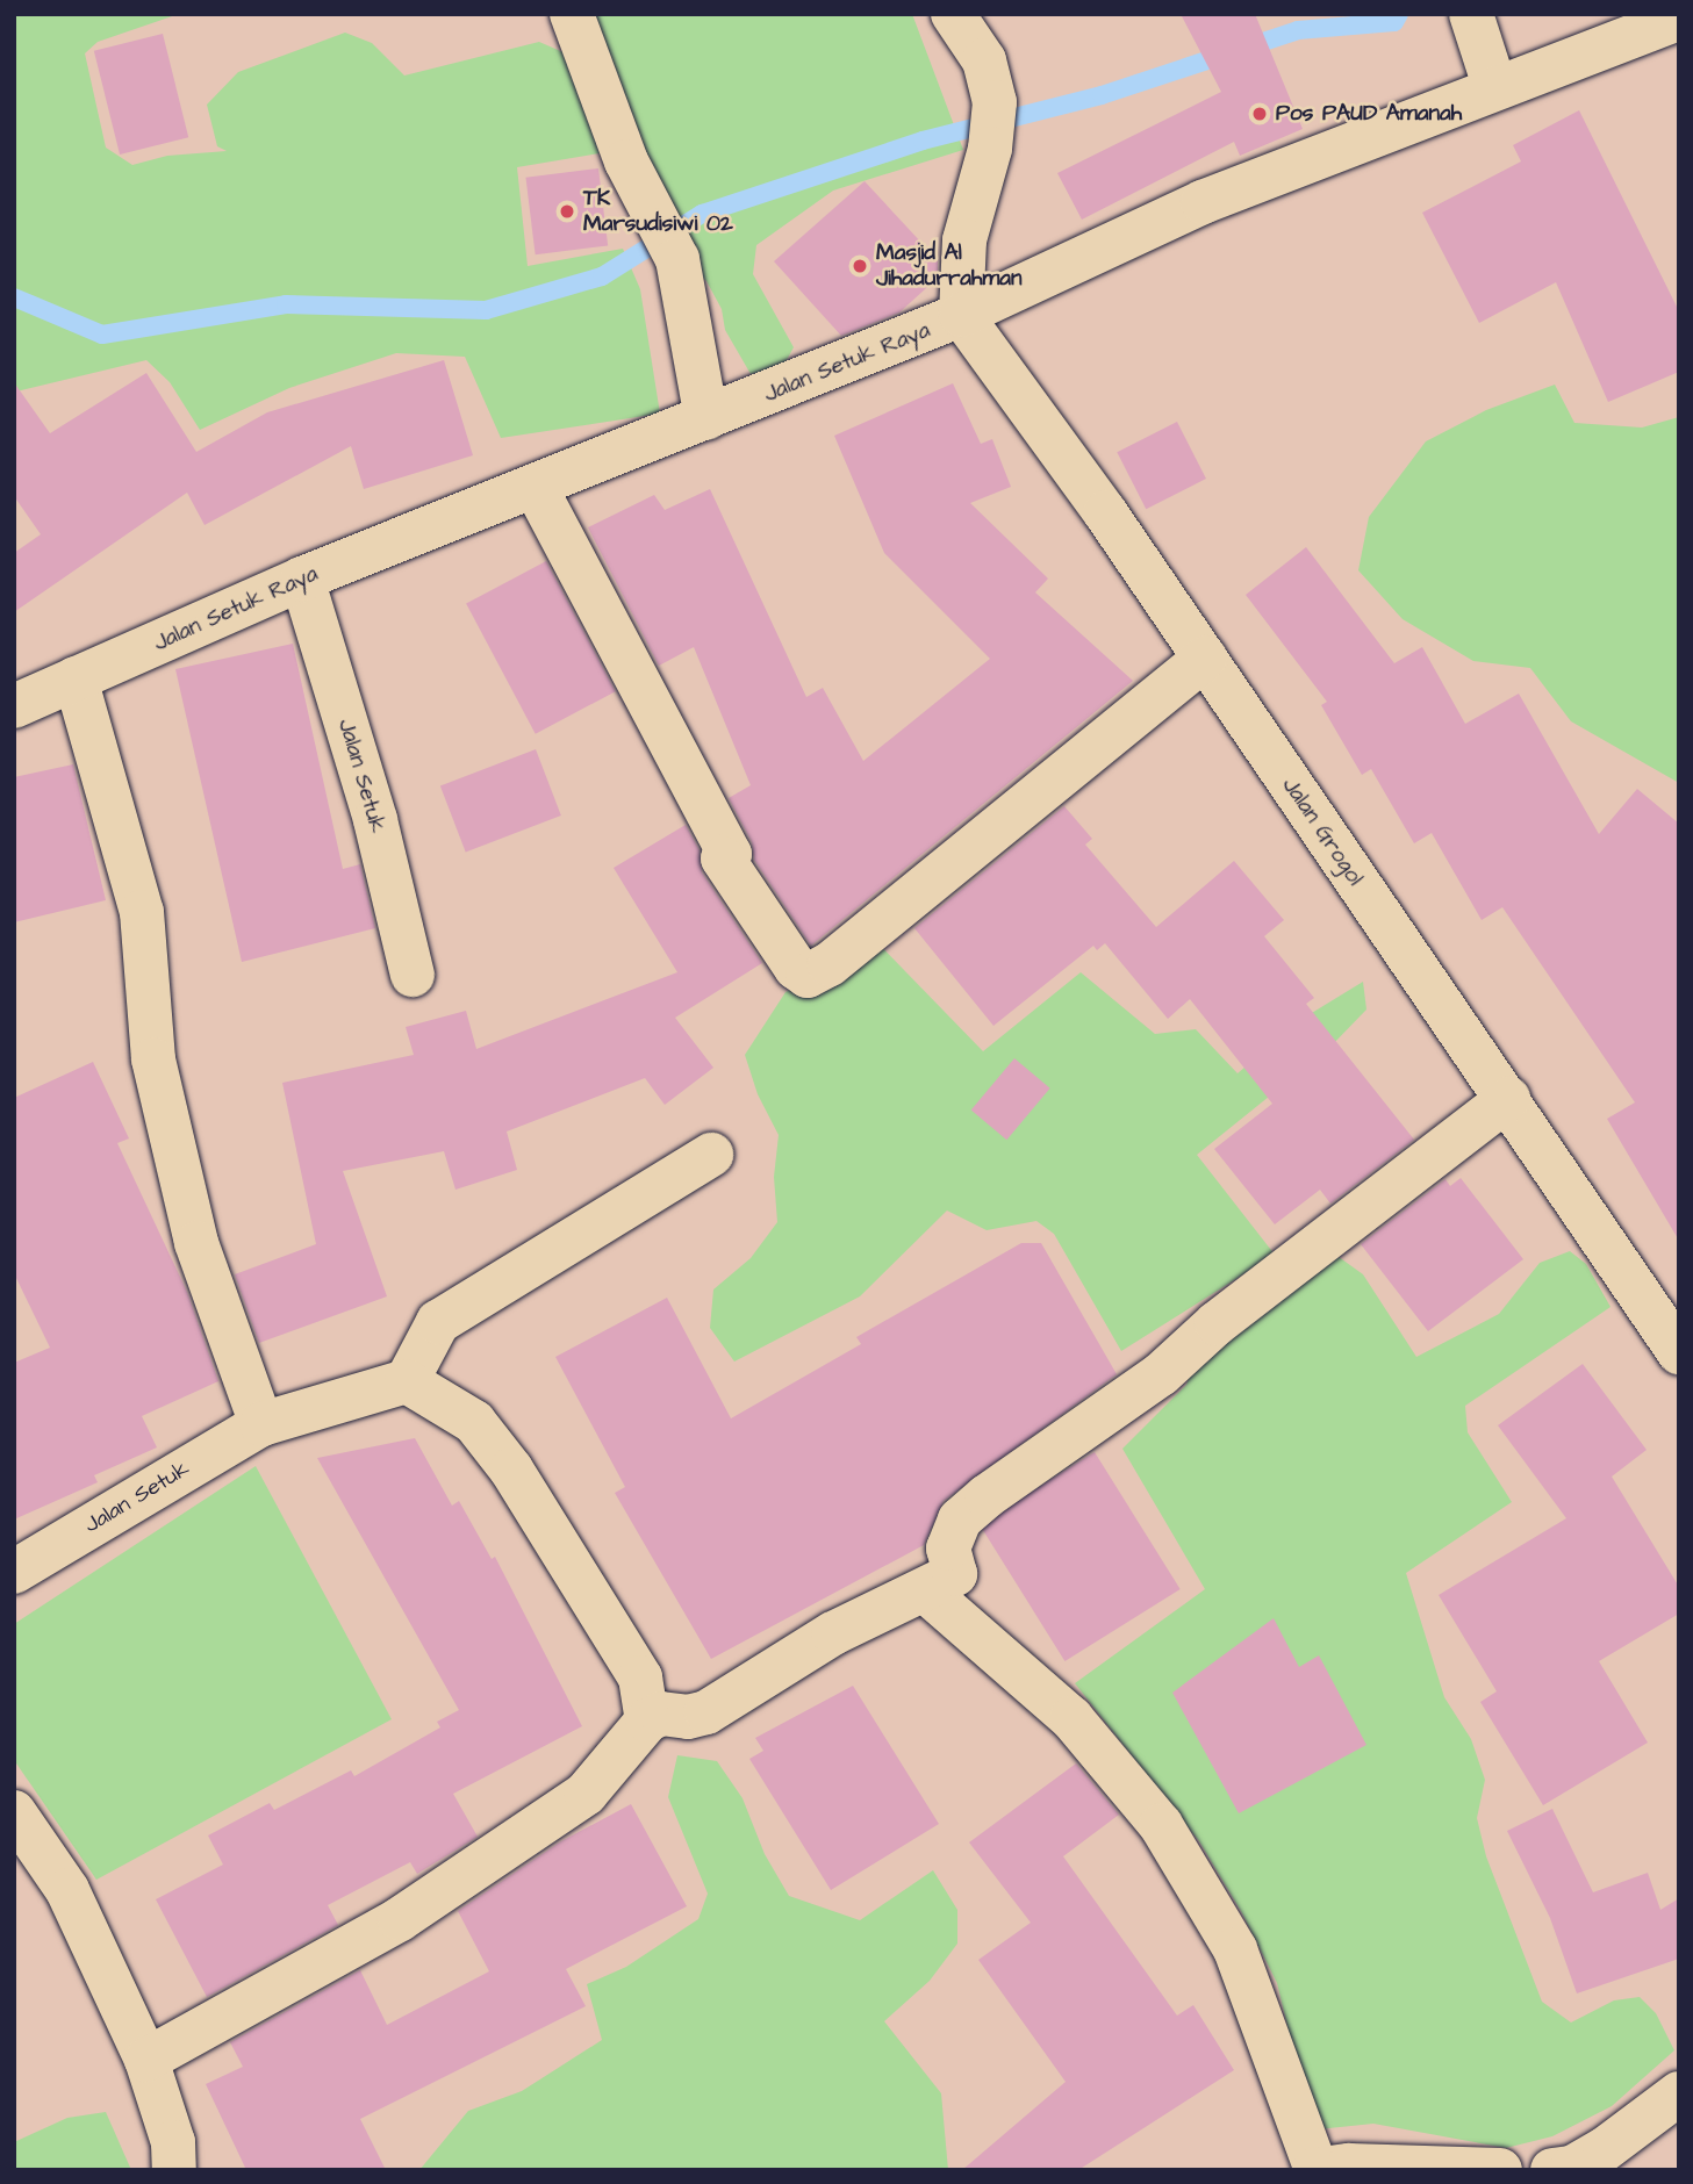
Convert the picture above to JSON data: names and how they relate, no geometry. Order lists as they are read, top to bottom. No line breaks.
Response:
{"streets":{"street":["Jalan Setuk Raya","Jalan Setuk","Jalan Grogol"]},"crossings":[["Jalan Setuk Raya","Jalan Setuk"],["Jalan Setuk Raya","Jalan Grogol"]],"places":["Pos PAUD Amanah","TK Marsudisiwi 02","Masjid Al Jihadurrahman"]}
